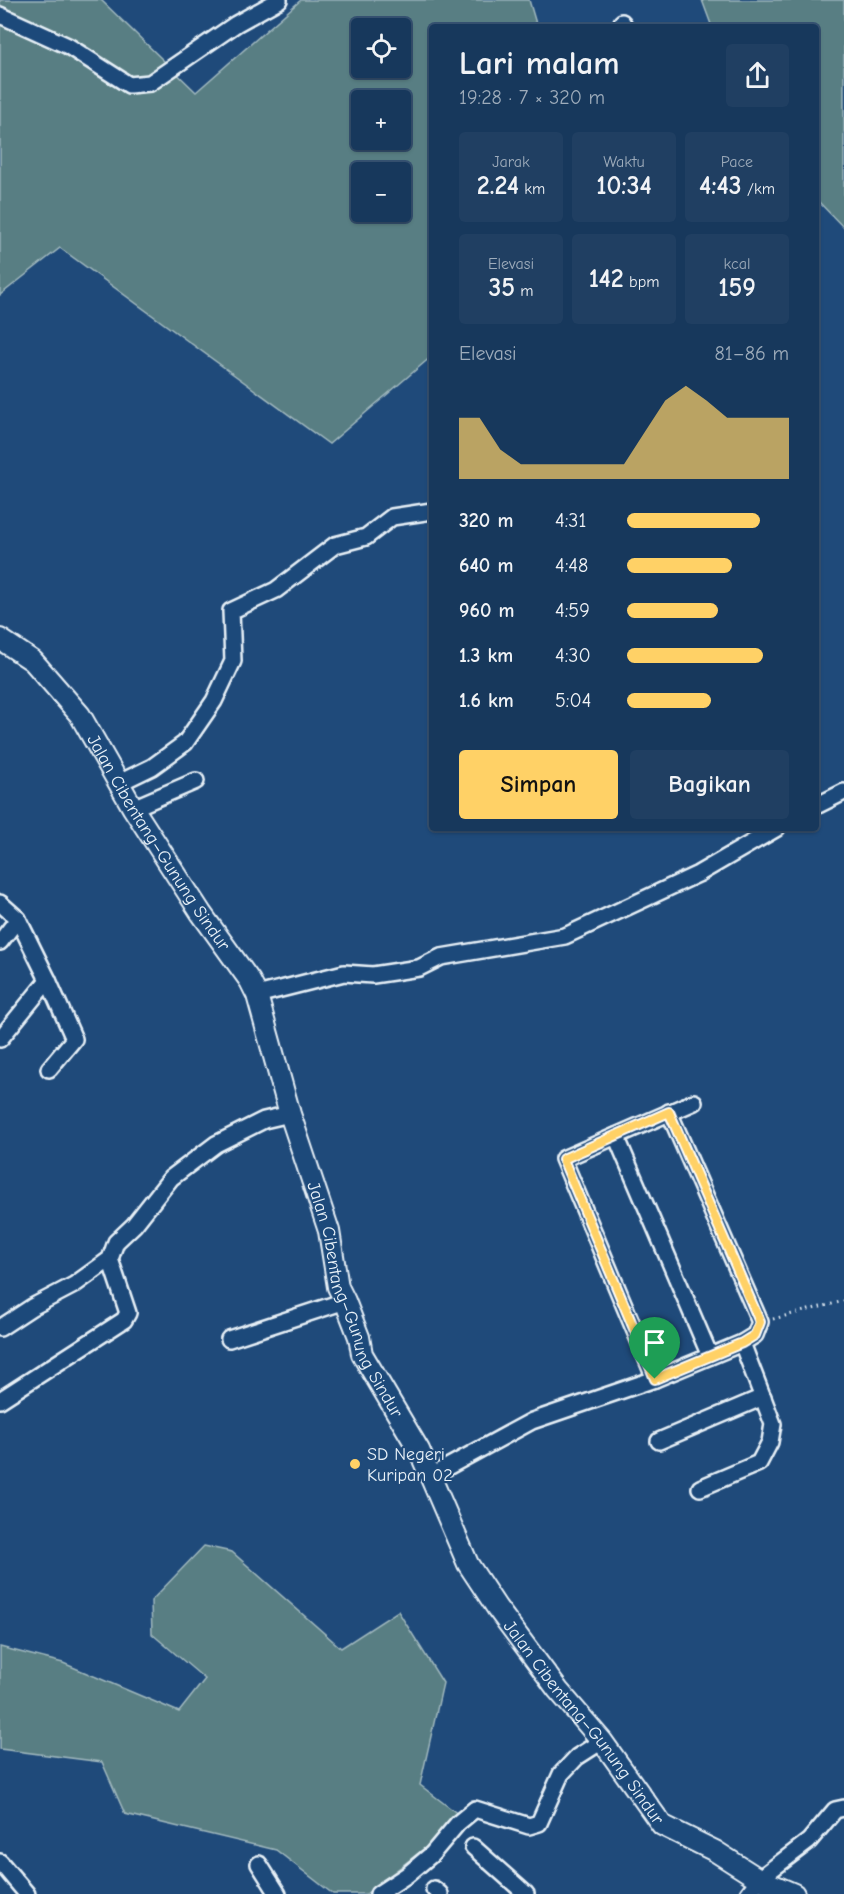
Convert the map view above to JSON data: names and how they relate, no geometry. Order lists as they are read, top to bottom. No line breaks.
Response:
{"streets":{"street":["Jalan Cibentang–Gunung Sindur"]},"places":["SD Negeri Kuripan 02"],"page":{"map_buttons":["+","−"],"heading":["Lari malam","19:28 · 7 × 320 m"],"stats":[["Jarak","2.24 km"],["Waktu","10:34"],["Pace","4:43 /km"],["Elevasi","35 m"],["142 bpm"],["kcal","159"]],"chart":["Elevasi","81–86 m"],"list":[{"name":"320 m","note":"4:31"},{"name":"640 m","note":"4:48"},{"name":"960 m","note":"4:59"},{"name":"1.3 km","note":"4:30"},{"name":"1.6 km","note":"5:04"}],"buttons":["Simpan","Bagikan"]}}
